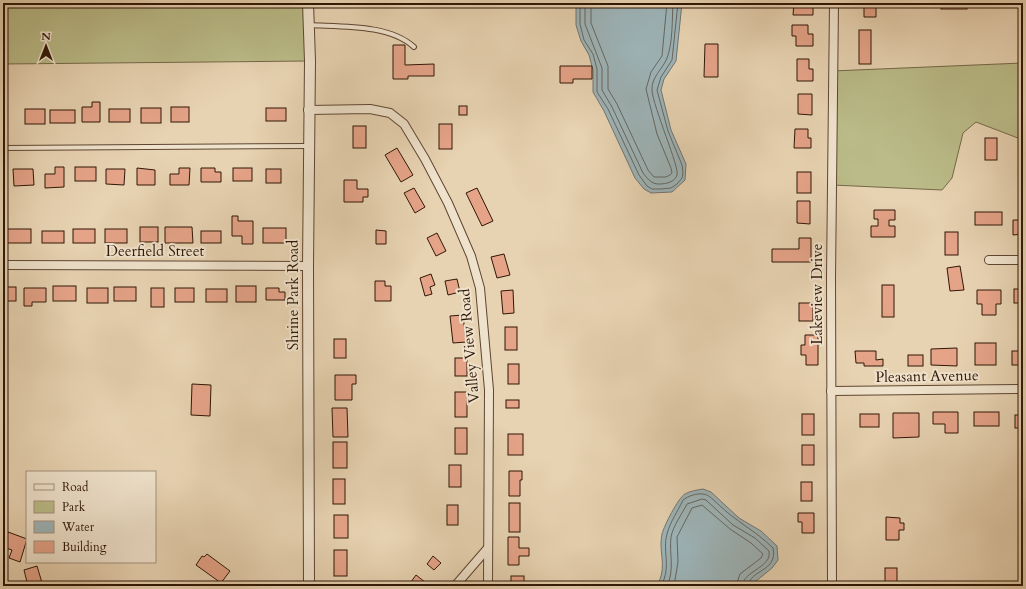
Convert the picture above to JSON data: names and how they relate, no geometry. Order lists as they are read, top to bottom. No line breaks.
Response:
{"streets":{"street":["Deerfield Street","Lakeview Drive","Shrine Park Road","Valley View Road","Pleasant Avenue"]},"crossings":[["Deerfield Street","Shrine Park Road"],["Lakeview Drive","Pleasant Avenue"],["Shrine Park Road","Valley View Road"]],"legend":["Road","Park","Water","Building"],"north":"top"}
